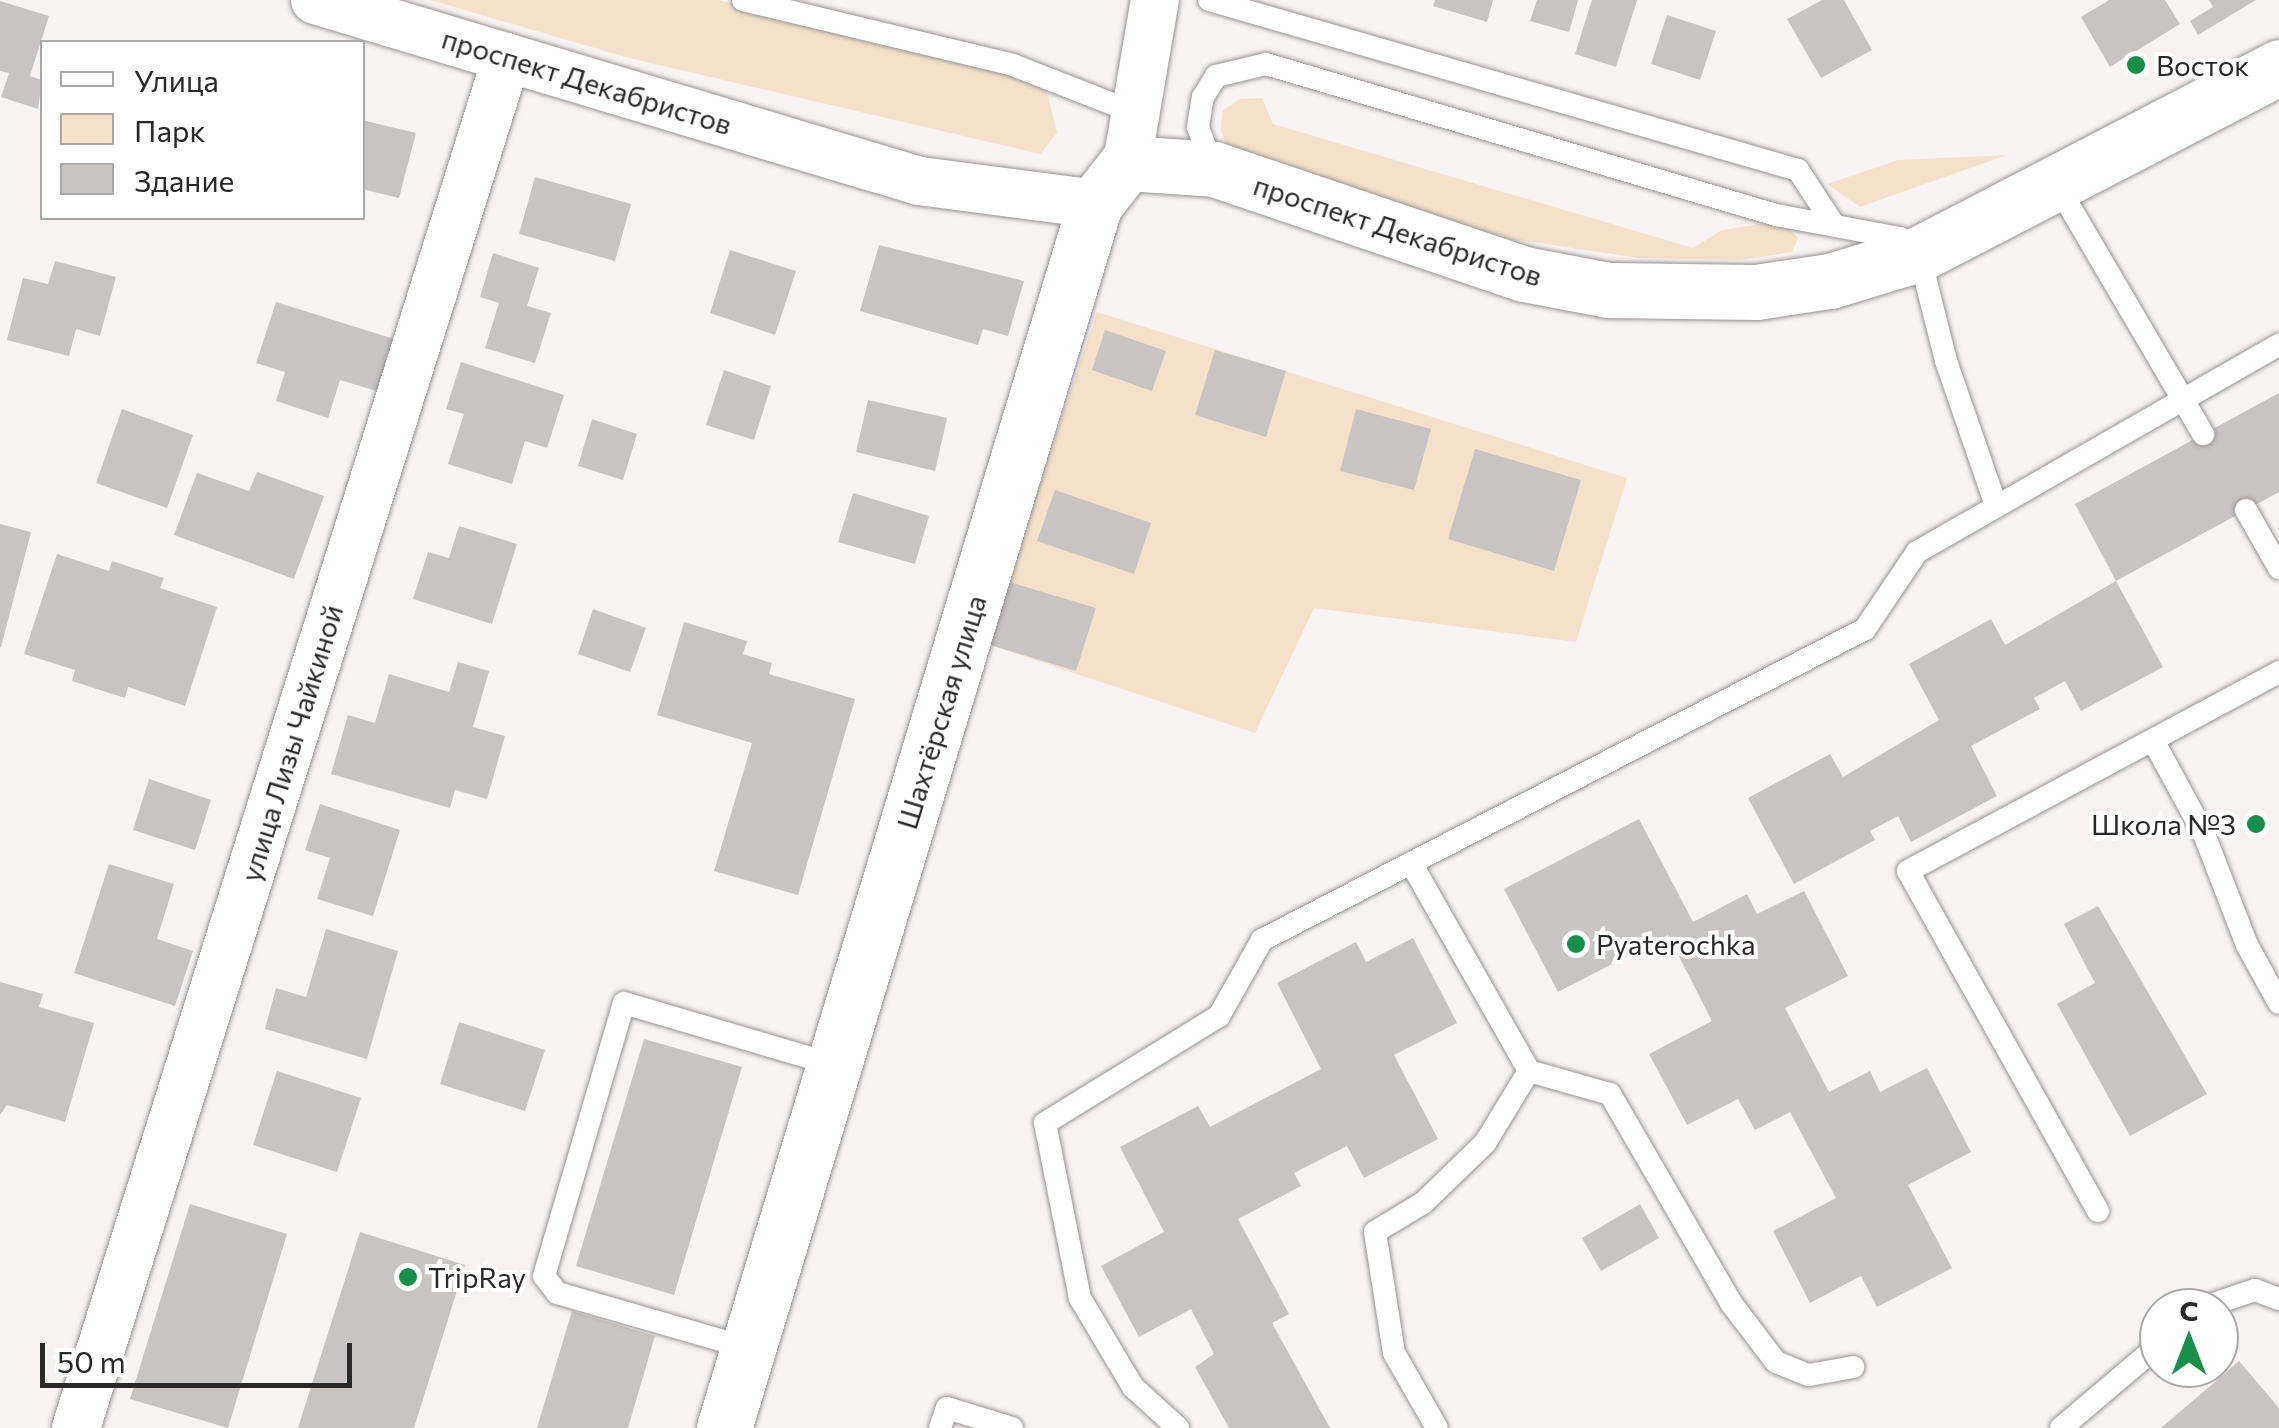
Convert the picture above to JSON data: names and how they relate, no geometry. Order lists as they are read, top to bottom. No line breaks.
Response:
{"streets":{"main road":["проспект Декабристов","Шахтёрская улица"],"street":["улица Лизы Чайкиной"]},"crossings":[["проспект Декабристов","Шахтёрская улица"],["проспект Декабристов","улица Лизы Чайкиной"]],"places":["Восток","Школа №3","Pyaterochka","TripRay"],"legend":["Улица","Парк","Здание"],"scale_bar":"50 m","north":"top"}
